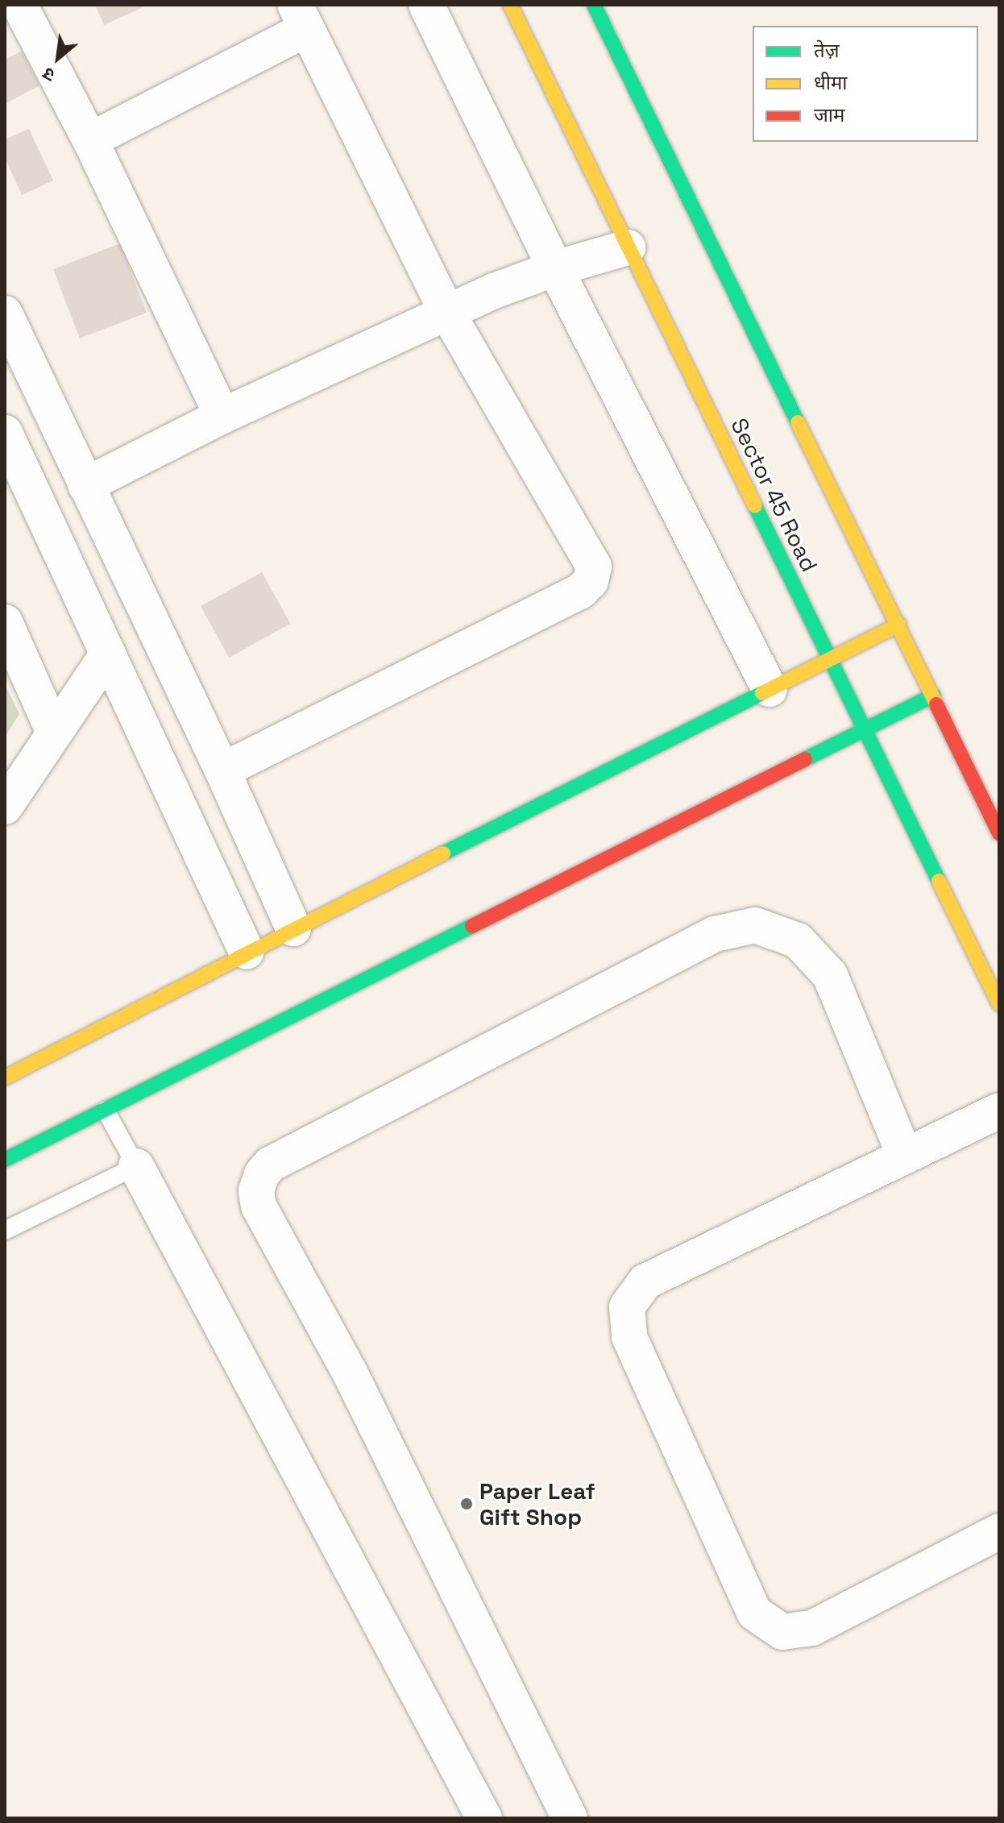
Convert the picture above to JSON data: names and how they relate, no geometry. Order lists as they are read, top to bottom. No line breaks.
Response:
{"streets":{"street":["Sector 45 Road"]},"places":["Paper Leaf Gift Shop"],"legend":["तेज़","धीमा","जाम"],"north":"bottom left"}
